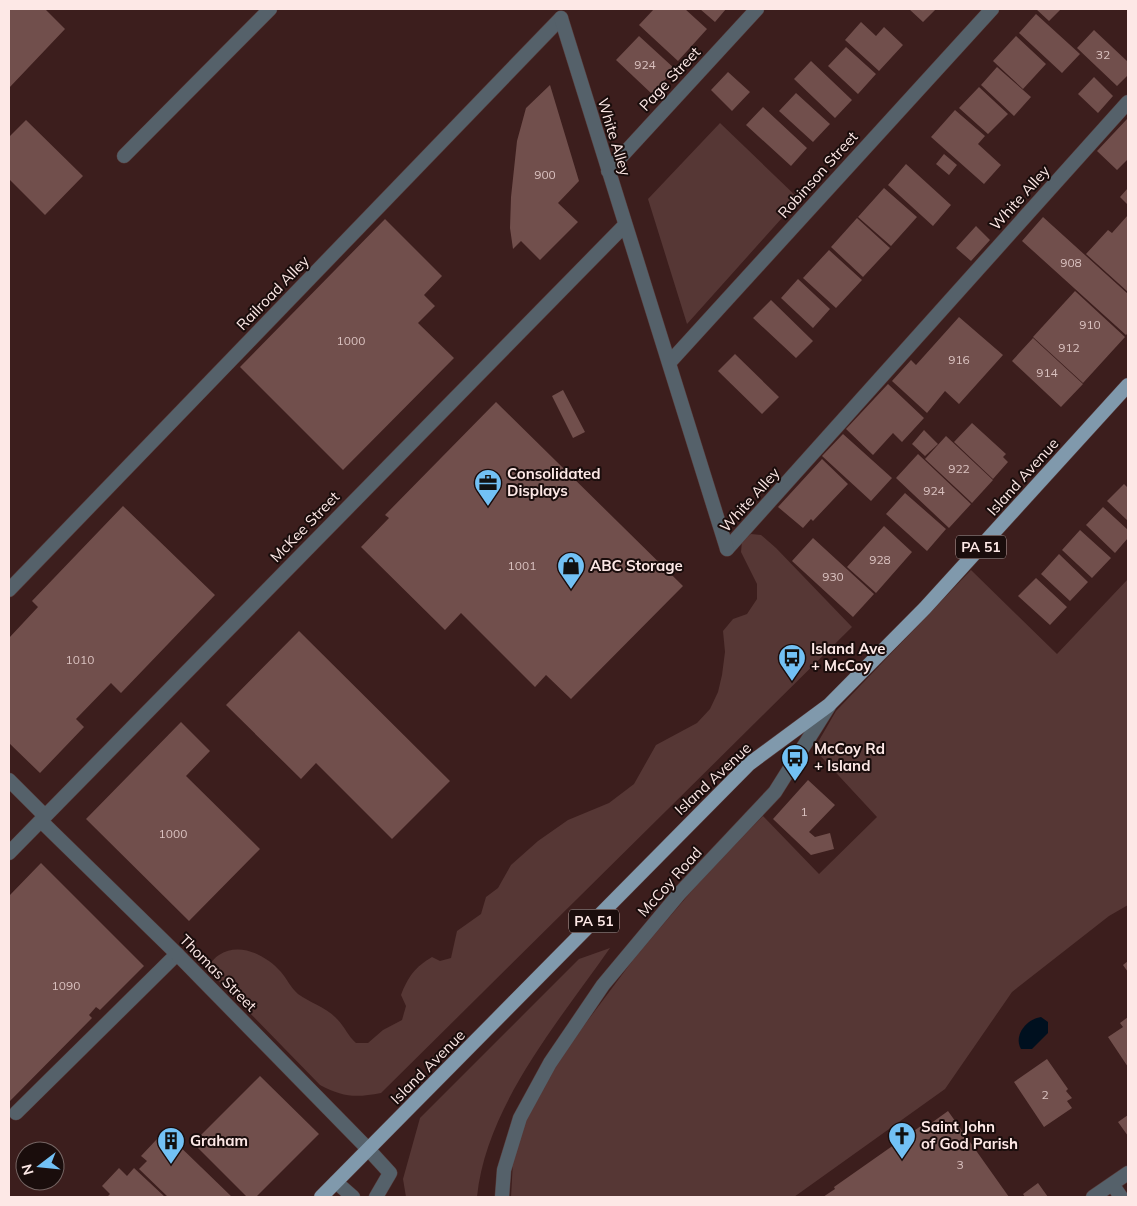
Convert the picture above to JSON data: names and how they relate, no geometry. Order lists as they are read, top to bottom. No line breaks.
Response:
{"streets":{"main road":["Island Avenue","PA 51"],"street":["Page Street","White Alley","Robinson Street","Railroad Alley","McKee Street","McCoy Road","Thomas Street"]},"crossings":[["Page Street","White Alley"],["White Alley","Robinson Street"],["White Alley","Railroad Alley"],["White Alley","McKee Street"],["Island Avenue","McCoy Road"],["Island Avenue","Thomas Street"],["McKee Street","Thomas Street"]],"places":{"office":["Consolidated Displays"],"shop":["ABC Storage"],"bus stop":["Island Ave + McCoy","McCoy Rd + Island"],"church":["Saint John of God Parish"],"building":["Graham"]},"house_numbers":["32","924","900","908","910","1000","912","916","914","922","924","928","1001","930","1010","1","1000","1090","2","3"],"north":"left"}
